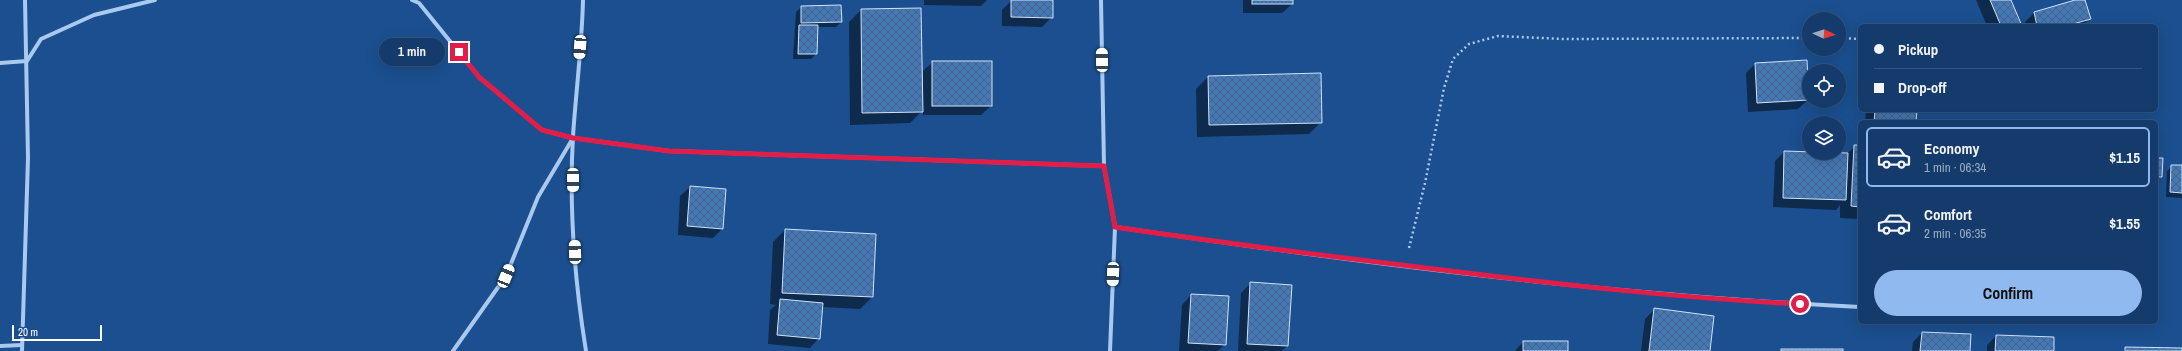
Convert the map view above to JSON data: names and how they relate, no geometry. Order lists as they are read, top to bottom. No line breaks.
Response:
{"scale_bar":"20 m","north":"right","page":{"banner":["Pickup","Drop-off"],"bubble":"1 min","list":[{"name":"Economy","note":"1 min · 06:34","value":"$1.15"},{"name":"Comfort","note":"2 min · 06:35","value":"$1.55"}],"buttons":"Confirm","scale":"20 m"}}
